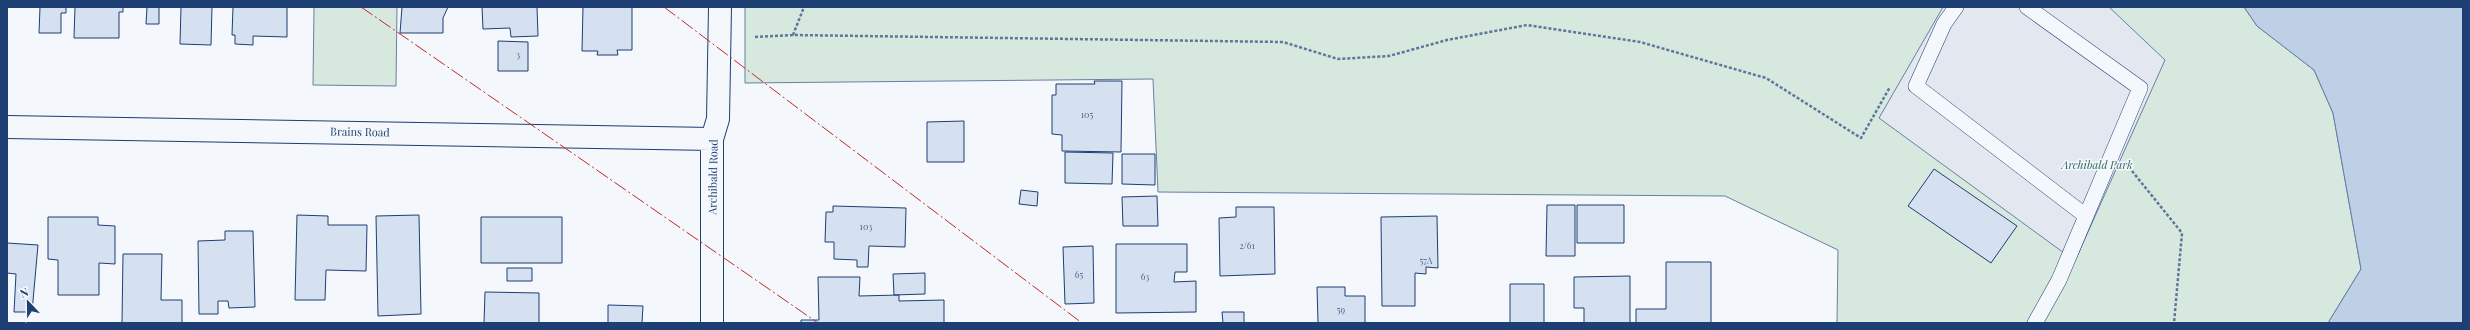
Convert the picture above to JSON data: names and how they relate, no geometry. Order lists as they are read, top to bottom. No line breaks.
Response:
{"streets":{"street":["Brains Road","Archibald Road"]},"crossings":[["Brains Road","Archibald Road"]],"parks":["Archibald Park"],"house_numbers":["3","105","103","2/61","57A","65","63","59"],"north":"top"}
